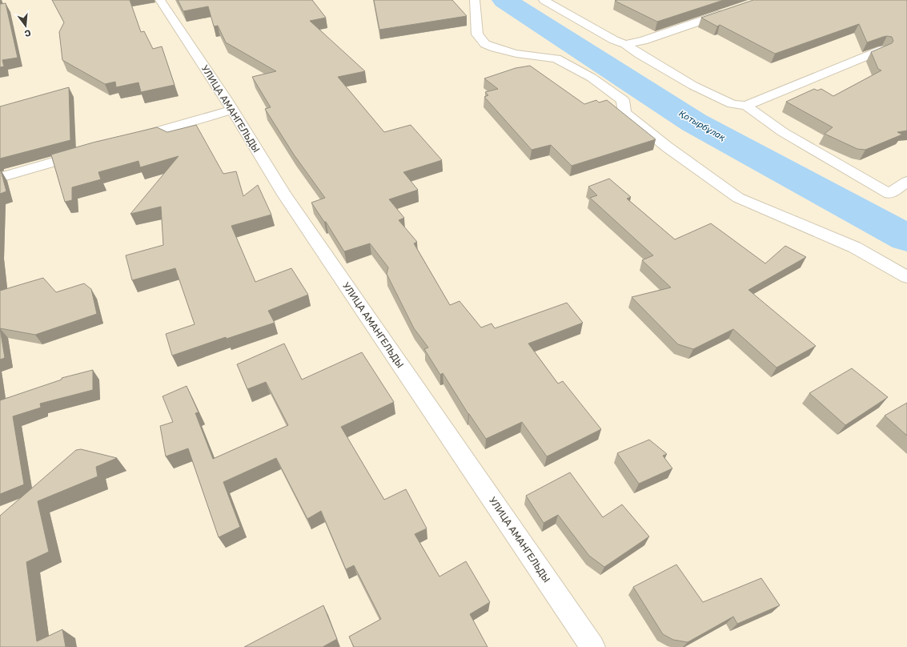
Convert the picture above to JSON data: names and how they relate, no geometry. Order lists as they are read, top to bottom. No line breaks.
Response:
{"streets":{"street":["УЛИЦА АМАНГЕЛЬДЫ"]},"water":["Қотырбұлақ"],"north":"bottom"}
